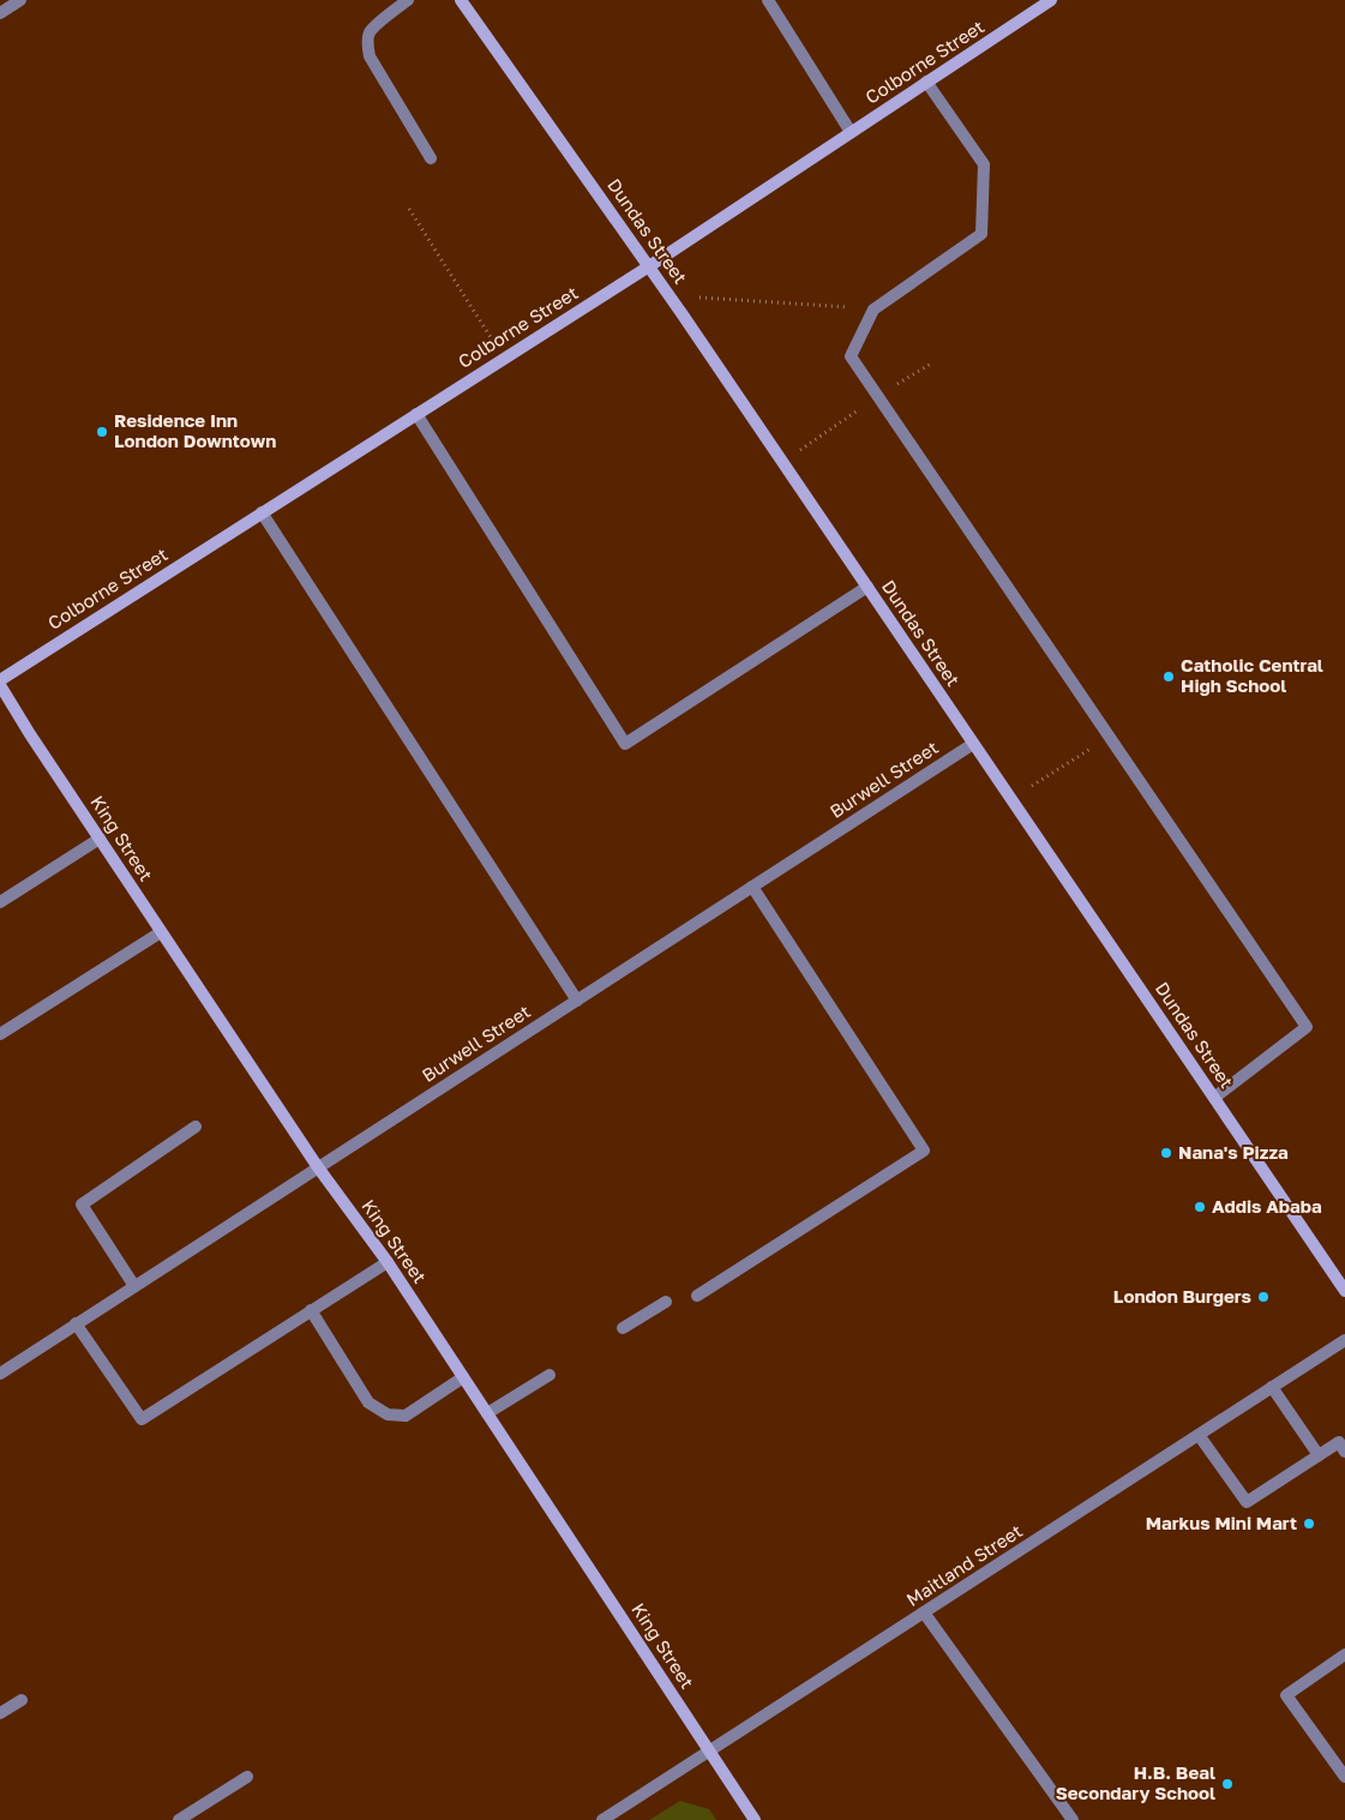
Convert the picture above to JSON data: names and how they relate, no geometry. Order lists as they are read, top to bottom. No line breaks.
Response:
{"streets":{"main road":["Colborne Street","Dundas Street","King Street"],"street":["Burwell Street","Maitland Street"]},"crossings":[["Colborne Street","Dundas Street"],["Dundas Street","Burwell Street"],["Burwell Street","King Street"],["King Street","Maitland Street"]],"places":["Residence Inn London Downtown","Catholic Central High School","Nana's Pizza","Addis Ababa","London Burgers","Markus Mini Mart","H.B. Beal Secondary School"]}
